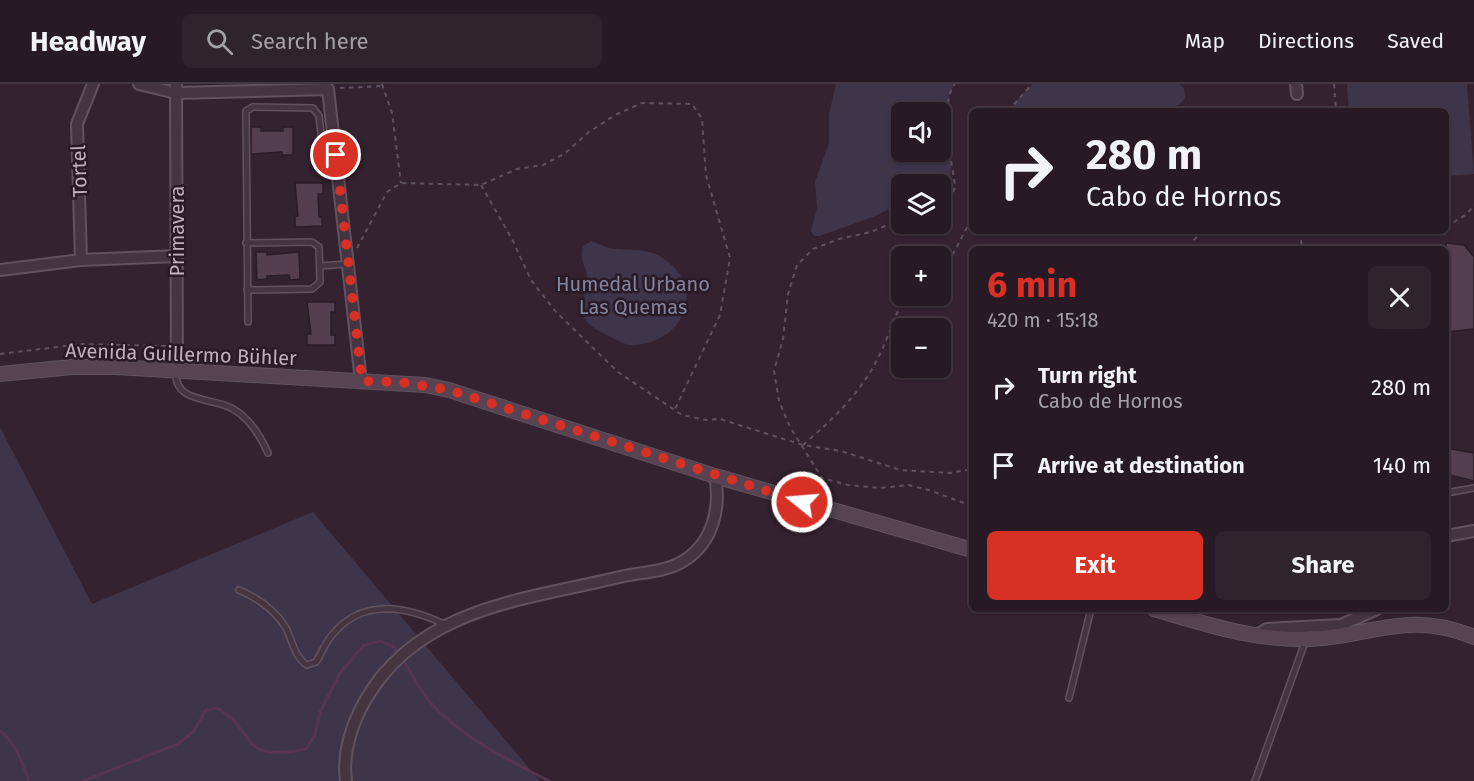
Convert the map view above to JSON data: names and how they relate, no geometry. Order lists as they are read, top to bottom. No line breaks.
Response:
{"streets":{"main road":["Avenida Guillermo Bühler"],"street":["Tortel","Primavera"]},"crossings":[["Primavera","Avenida Guillermo Bühler"]],"parks":["Humedal Urbano Las Quemas"],"page":{"header":"Headway","search":"Search here","nav":["Map","Directions","Saved"],"map_buttons":["+","−"],"turn":["280 m","Cabo de Hornos"],"heading":["6 min","420 m · 15:18"],"list":[{"name":"Turn right","note":"Cabo de Hornos","value":"280 m"},{"name":"Arrive at destination","value":"140 m"}],"buttons":["Exit","Share"]}}
